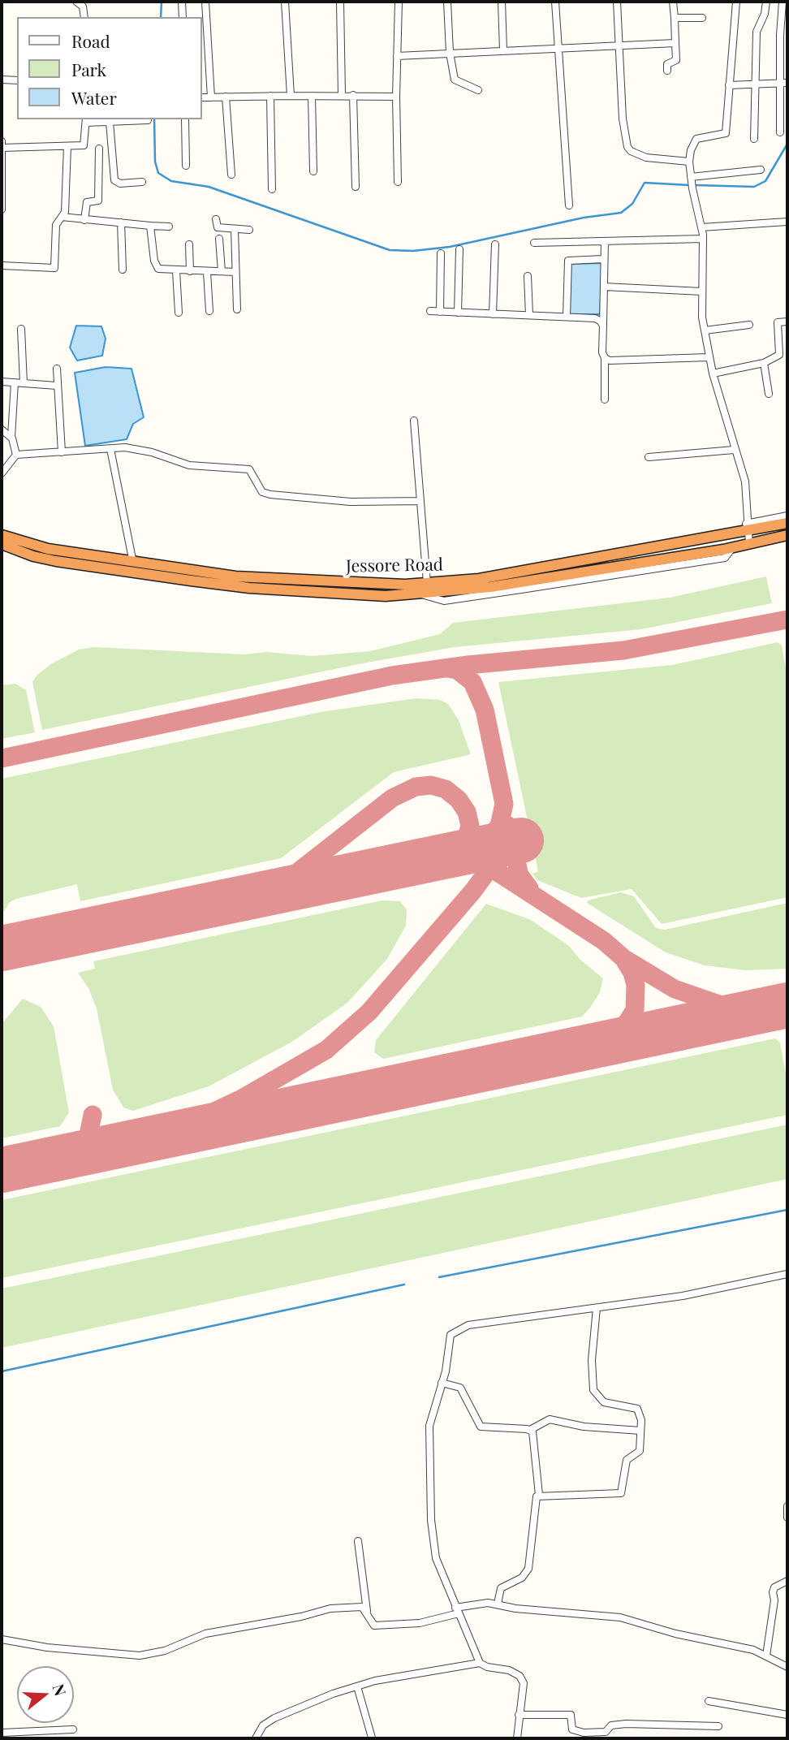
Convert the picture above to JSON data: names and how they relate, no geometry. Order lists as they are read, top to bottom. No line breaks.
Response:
{"streets":{"highway":["Jessore Road"]},"legend":["Road","Park","Water"],"north":"right"}
